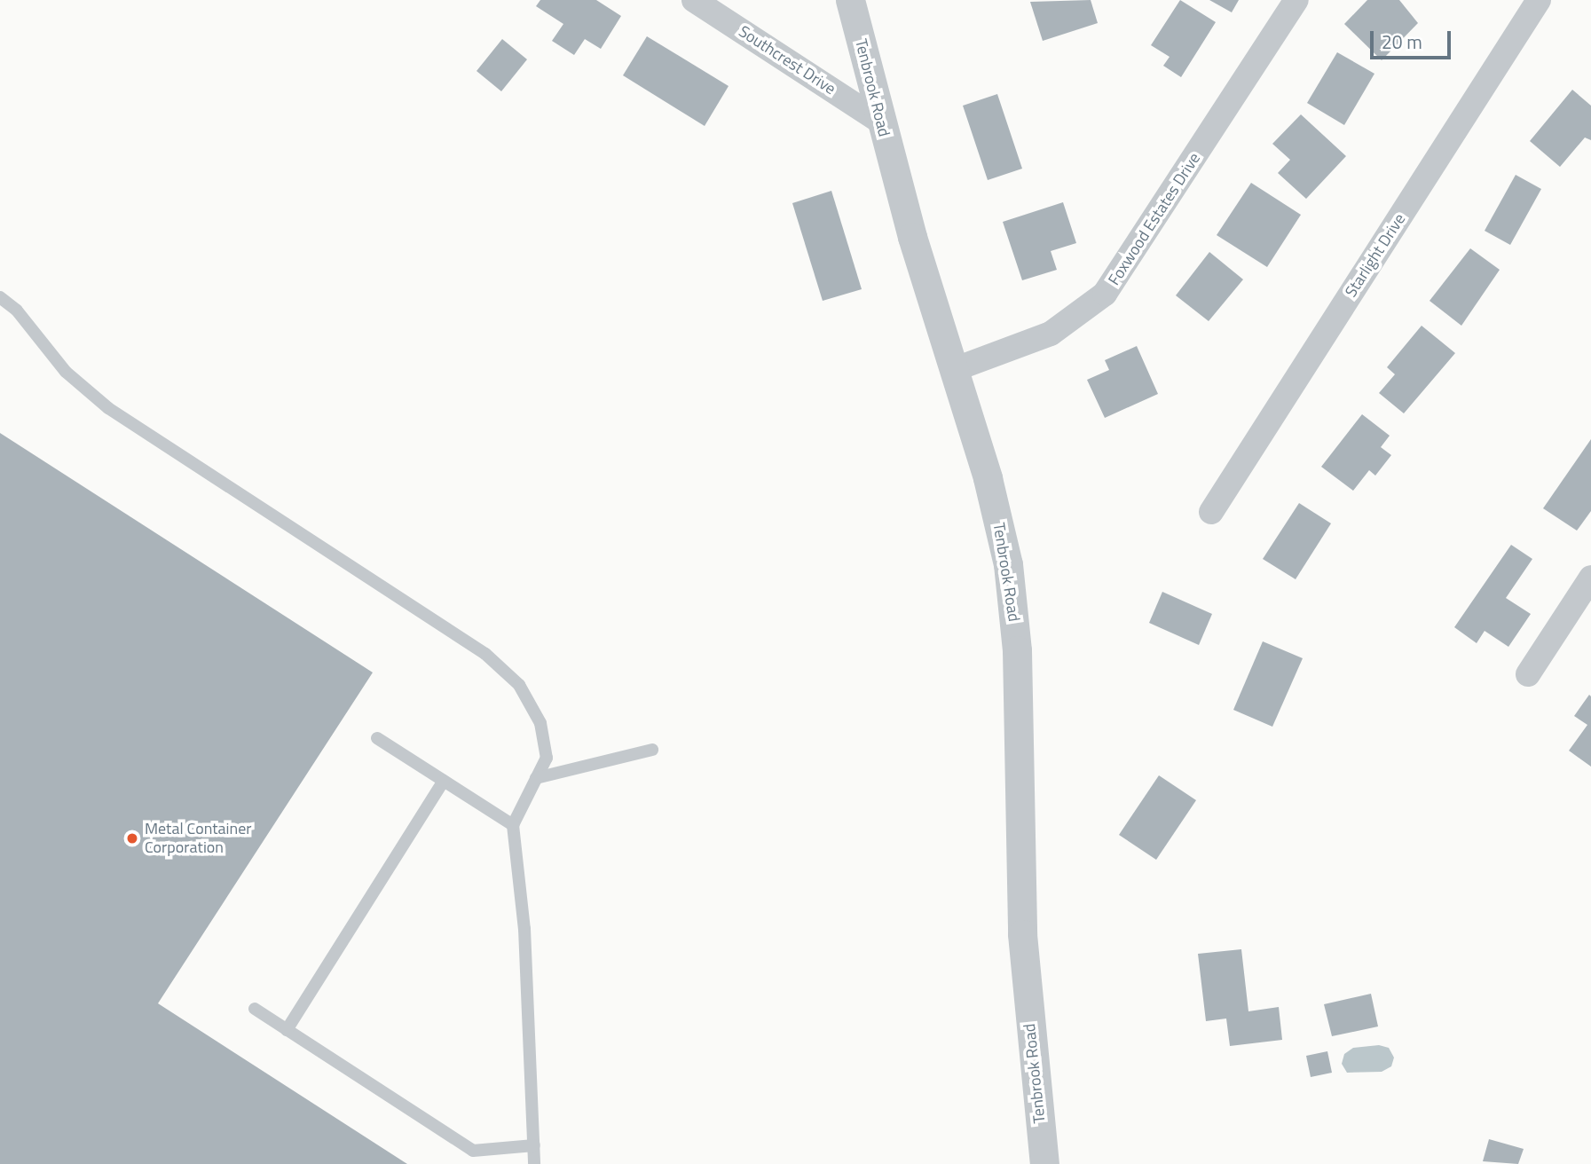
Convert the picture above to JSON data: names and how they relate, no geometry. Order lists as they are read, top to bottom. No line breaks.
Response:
{"streets":{"street":["Southcrest Drive","Tenbrook Road","Foxwood Estates Drive","Starlight Drive"]},"crossings":[["Southcrest Drive","Tenbrook Road"],["Tenbrook Road","Foxwood Estates Drive"]],"places":["Metal Container Corporation"],"scale_bar":"20 m"}
